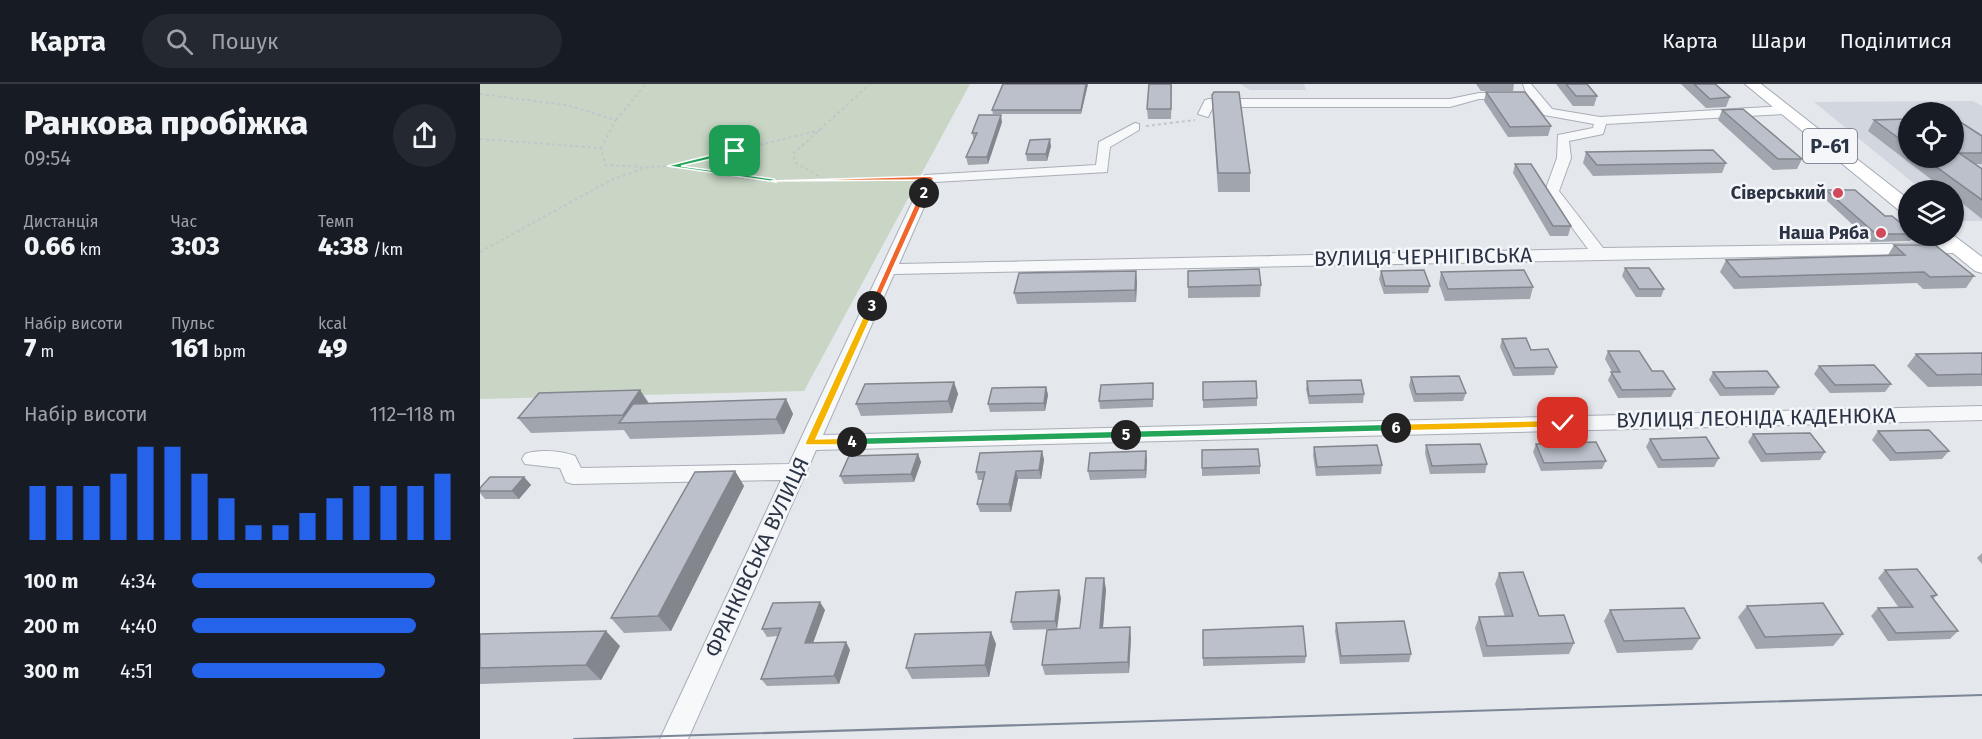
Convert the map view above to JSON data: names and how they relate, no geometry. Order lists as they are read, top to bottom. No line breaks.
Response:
{"streets":{"main road":["Р-61"],"street":["ВУЛИЦЯ ЧЕРНІГІВСЬКА","ВУЛИЦЯ ЛЕОНІДА КАДЕНЮКА","ФРАНКІВСЬКА ВУЛИЦЯ"]},"crossings":[["ВУЛИЦЯ ЧЕРНІГІВСЬКА","ФРАНКІВСЬКА ВУЛИЦЯ"],["ВУЛИЦЯ ЛЕОНІДА КАДЕНЮКА","ФРАНКІВСЬКА ВУЛИЦЯ"]],"places":["Сіверський","Наша Ряба"],"page":{"header":"Карта","search":"Пошук","nav":["Карта","Шари","Поділитися"],"heading":["Ранкова пробіжка","09:54"],"pins":["2","3","6","5","4"],"stats":[["Дистанція","0.66 km"],["Час","3:03"],["Темп","4:38 /km"],["Набір висоти","7 m"],["Пульс","161 bpm"],["kcal","49"]],"chart":["Набір висоти","112–118 m"],"list":[{"name":"100 m","note":"4:34"},{"name":"200 m","note":"4:40"},{"name":"300 m","note":"4:51"}]}}
